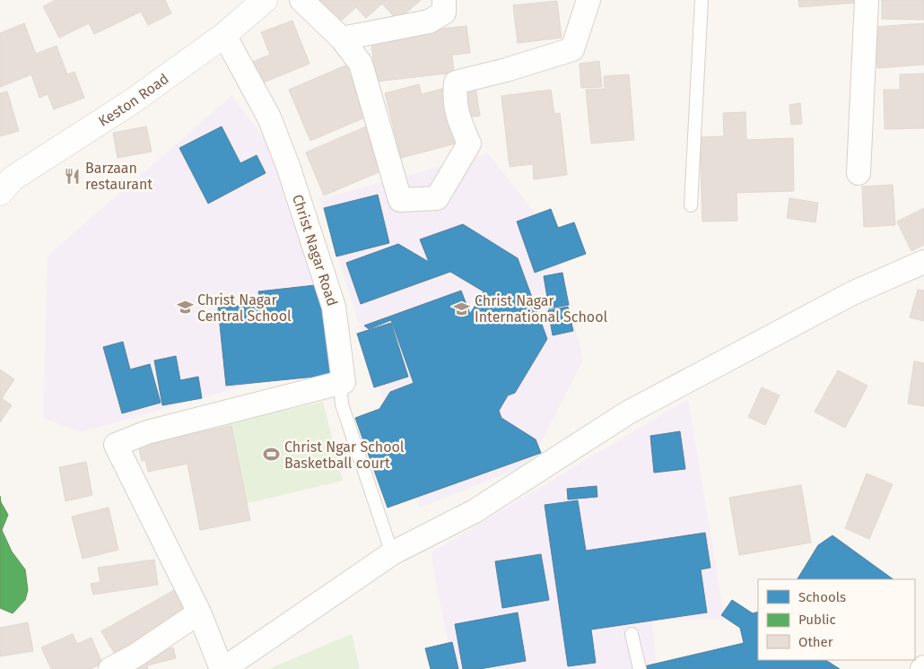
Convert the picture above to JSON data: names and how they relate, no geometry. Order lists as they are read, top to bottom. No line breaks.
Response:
{"streets":{"street":["Keston Road","Christ Nagar Road"]},"crossings":[["Keston Road","Christ Nagar Road"]],"places":{"restaurant":["Barzaan restaurant"],"school or university":["Christ Nagar Central School","Christ Nagar International School"],"sports":["Christ Ngar School Basketball court"]},"legend":["Schools","Public","Other"]}
